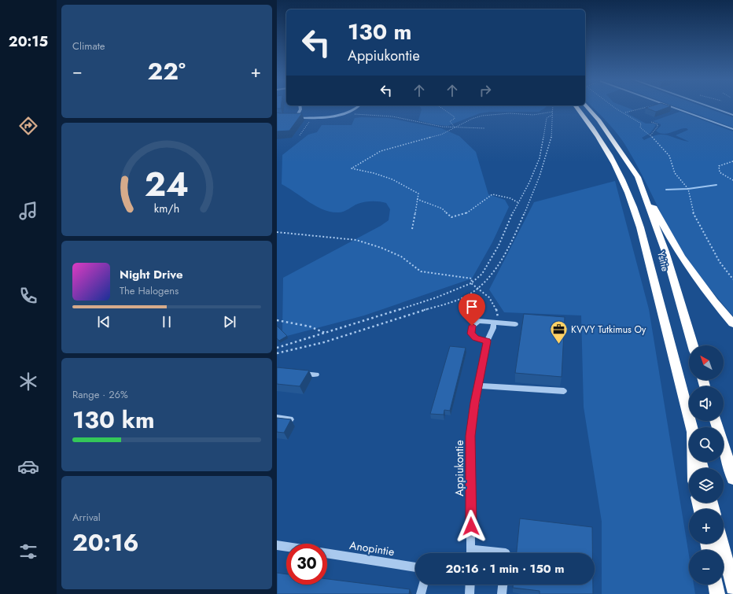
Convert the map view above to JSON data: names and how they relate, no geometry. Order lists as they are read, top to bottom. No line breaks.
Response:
{"streets":{"highway":["Ysitie"],"street":["Appiukontie","Anopintie"]},"places":{"office":["KVVY Tutkimus Oy"]},"north":"top left","page":{"tabs":"20:15","tile":["Climate",["Range · 26%","130 km"],["Arrival","20:16"]],"turn":["130 m","Appiukontie"],"heat":["−","22°","+"],"song":["Night Drive","The Halogens"],"map_buttons":["+","−"],"limit":"30","trip":"20:16 · 1 min · 150 m","gauge":["24","km/h"]}}
